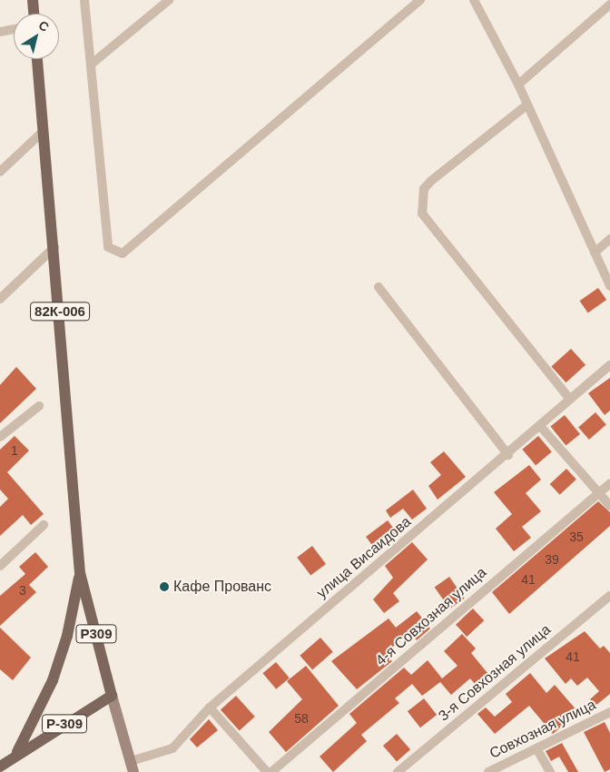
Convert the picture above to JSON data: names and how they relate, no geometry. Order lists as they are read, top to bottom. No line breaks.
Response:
{"streets":{"main road":["82К-006","Р309","Р-309"],"street":["улица Висаидова","4-я Совхозная улица","3-я Совхозная улица","Совхозная улица"]},"crossings":[["82К-006","Р309"],["82К-006","Р-309"],["Р309","Р-309"]],"places":["Кафе Прованс"],"house_numbers":["1","35","39","41","3","41","58"],"north":"top right"}
